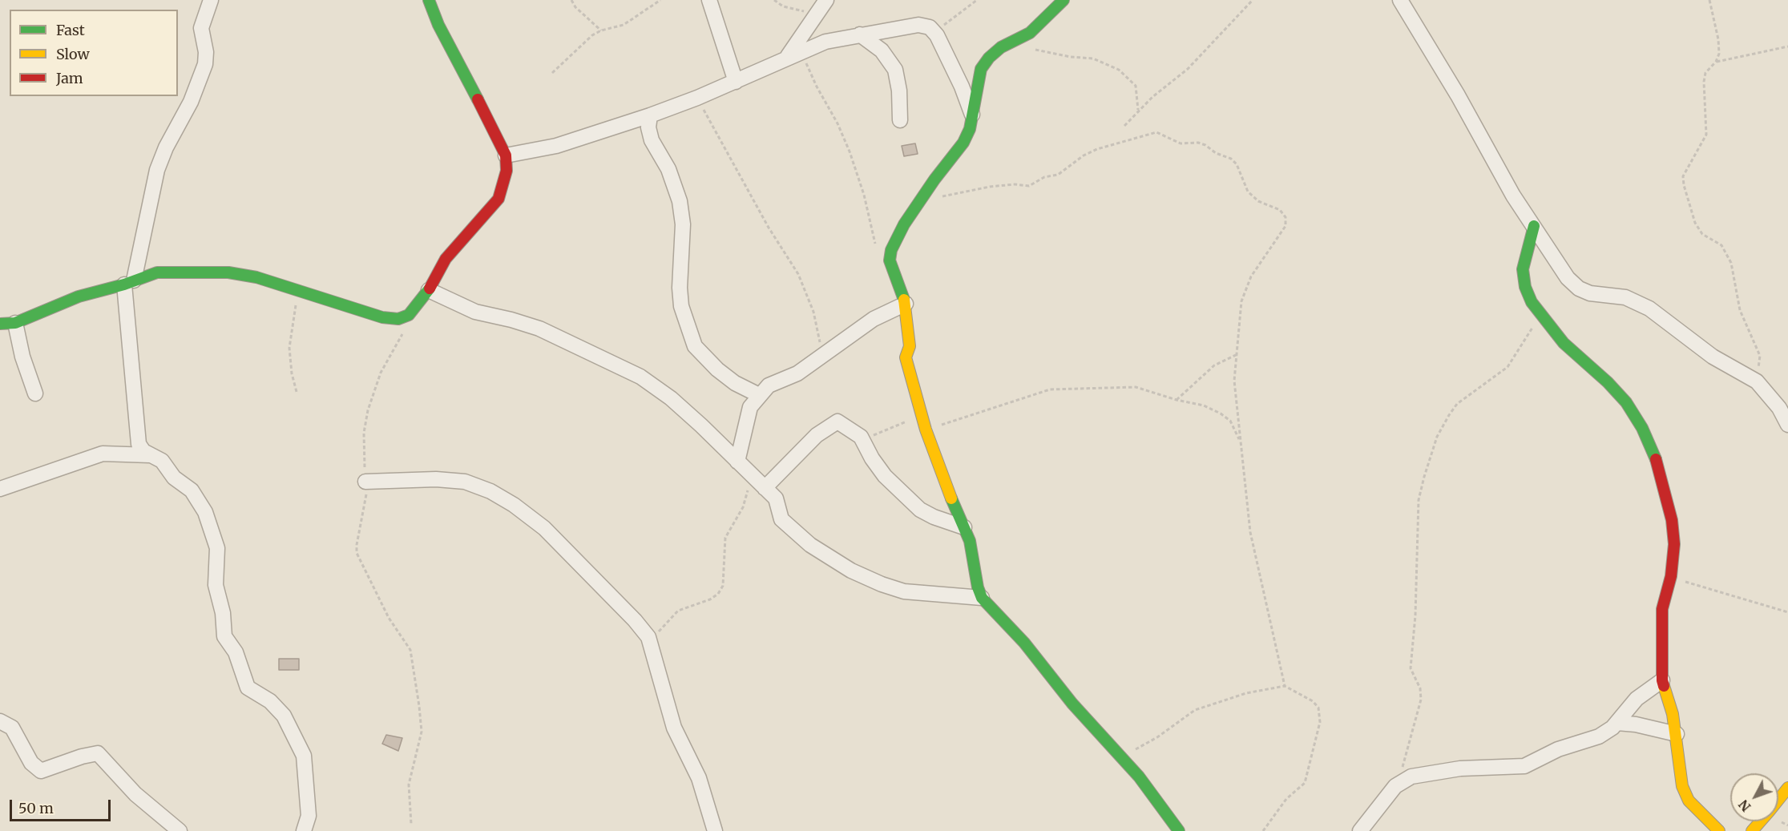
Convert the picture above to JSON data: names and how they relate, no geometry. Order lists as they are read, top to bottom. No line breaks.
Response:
{"legend":["Fast","Slow","Jam"],"scale_bar":"50 m","north":"bottom left"}
